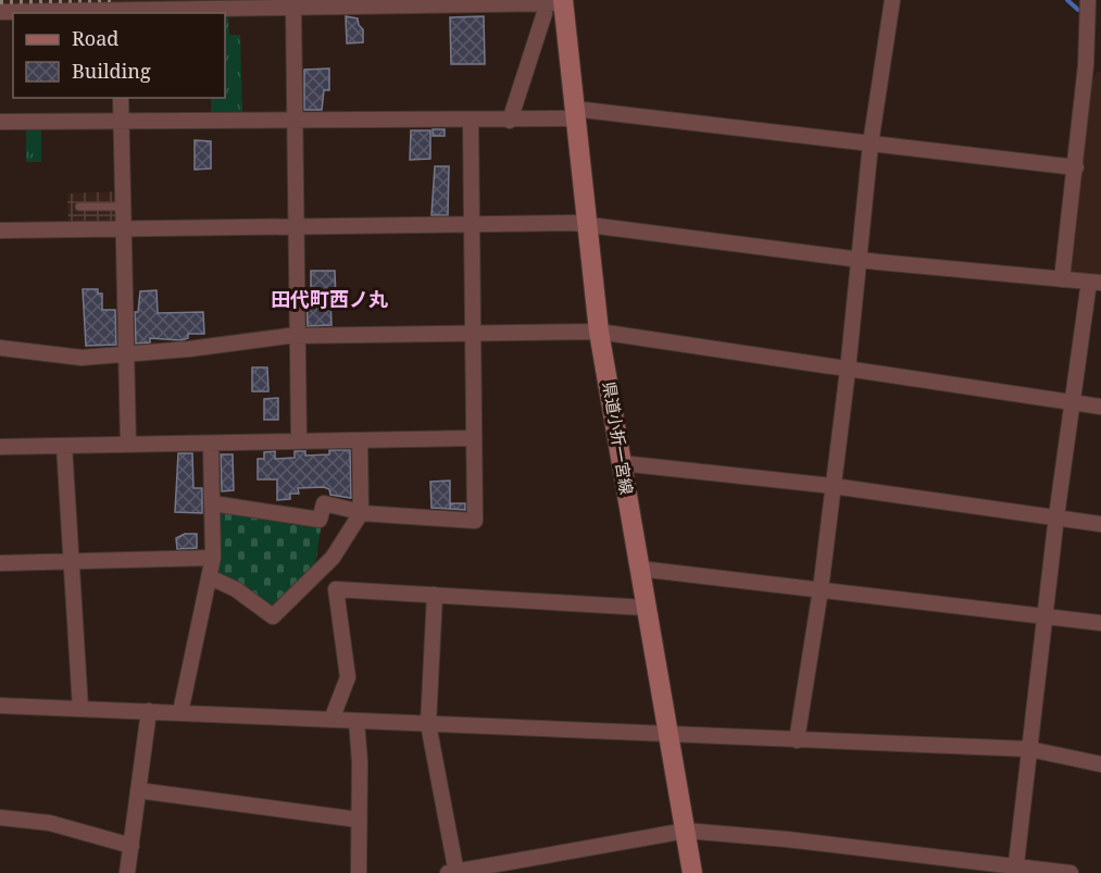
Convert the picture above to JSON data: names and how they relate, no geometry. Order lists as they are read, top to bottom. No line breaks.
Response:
{"streets":{"main road":["県道小折一宮線"]},"districts":["田代町西ノ丸"],"legend":["Road","Building"]}
